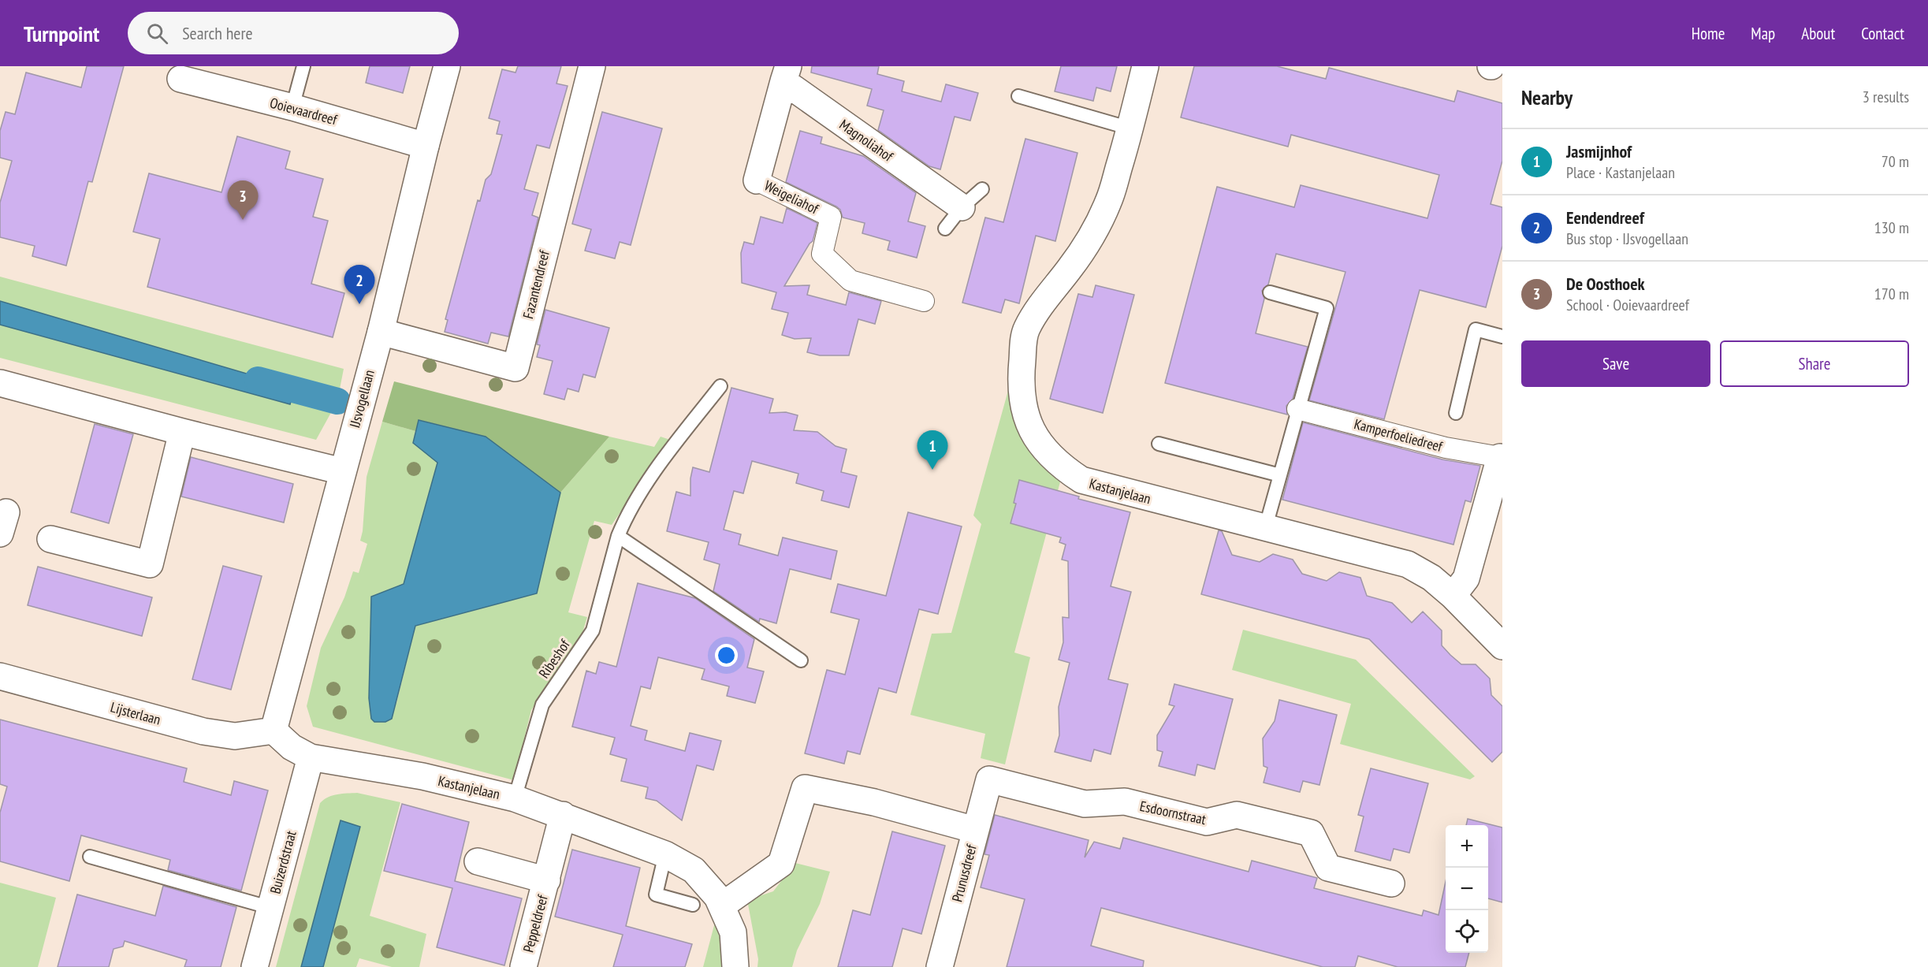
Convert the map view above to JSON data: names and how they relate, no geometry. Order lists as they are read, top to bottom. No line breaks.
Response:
{"streets":{"street":["Ooievaardreef","Magnoliahof","Weigeliahof","Fazantendreef","IJsvogellaan","Kamperfoeliedreef","Kastanjelaan","Lijsterlaan","Esdoornstraat","Buizerdstraat","Prunusdreef","Peppeldreef"],"lane":["Ribeshof"]},"crossings":[["Ooievaardreef","IJsvogellaan"],["Magnoliahof","Weigeliahof"],["Fazantendreef","IJsvogellaan"],["IJsvogellaan","Kastanjelaan"],["IJsvogellaan","Lijsterlaan"],["Kastanjelaan","Ribeshof"],["Kastanjelaan","Lijsterlaan"],["Kastanjelaan","Buizerdstraat"],["Kastanjelaan","Peppeldreef"],["Esdoornstraat","Prunusdreef"]],"page":{"header":"Turnpoint","search":"Search here","nav":["Home","Map","About","Contact"],"heading":["Nearby","3 results"],"list":[{"mark":"1","name":"Jasmijnhof","note":"Place · Kastanjelaan","value":"70 m"},{"mark":"2","name":"Eendendreef","note":"Bus stop · IJsvogellaan","value":"130 m"},{"mark":"3","name":"De Oosthoek","note":"School · Ooievaardreef","value":"170 m"}],"pins":["3","2","1"],"buttons":["Save","Share"],"map_buttons":["+","−"]}}
